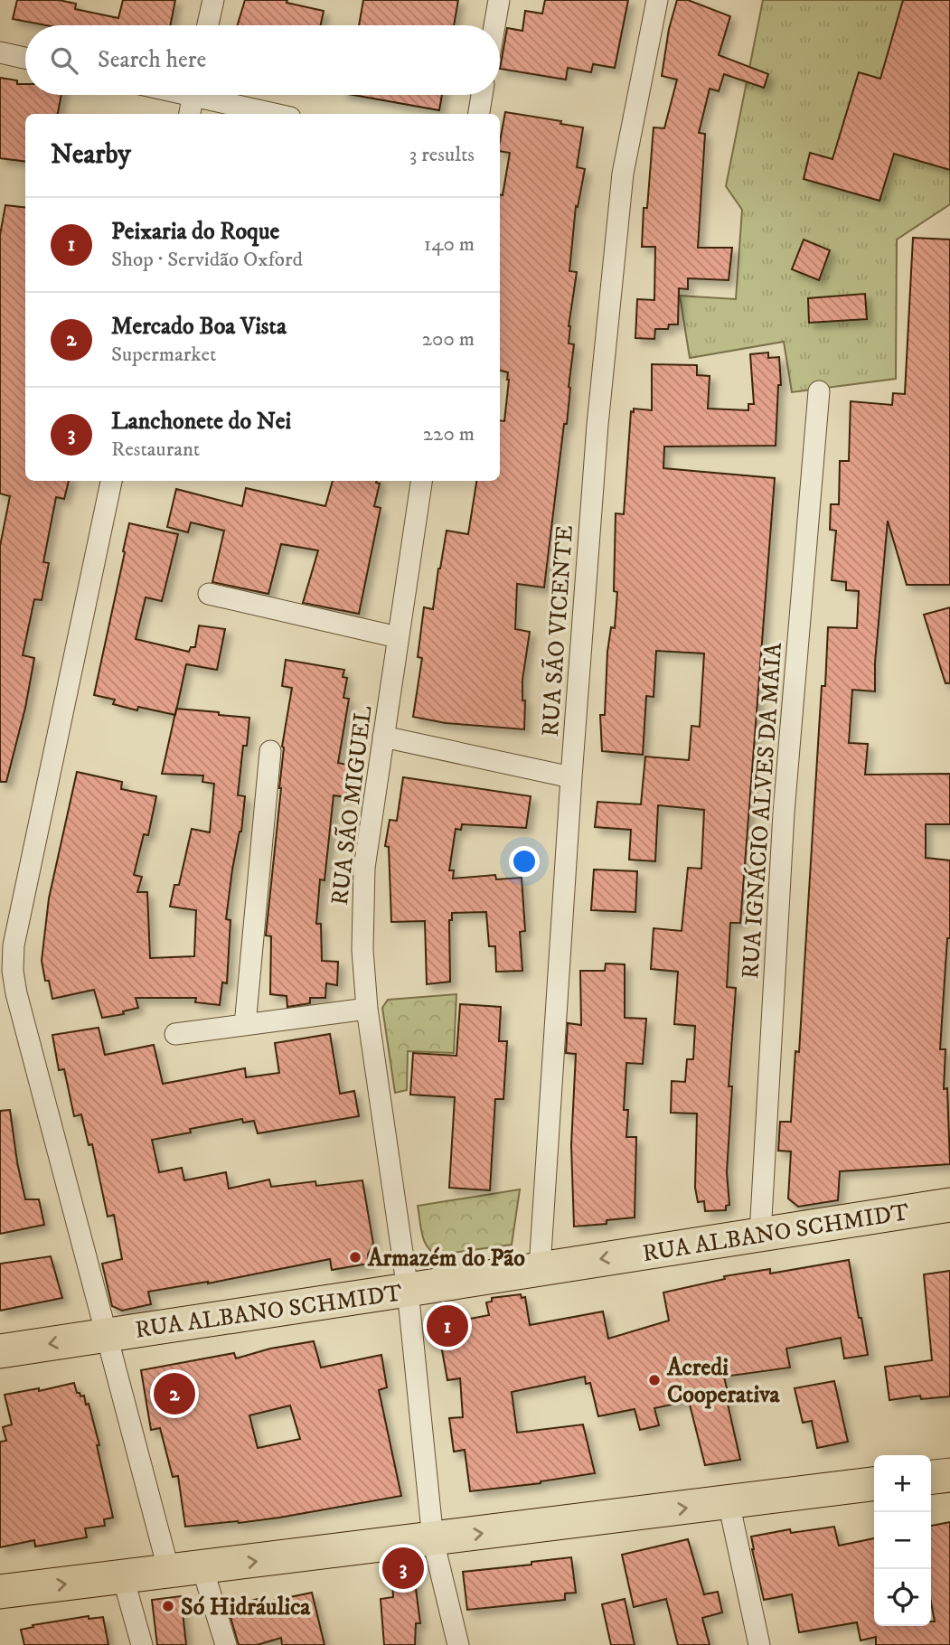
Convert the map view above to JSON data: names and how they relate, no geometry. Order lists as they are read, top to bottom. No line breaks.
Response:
{"streets":{"main road":["RUA ALBANO SCHMIDT"],"street":["RUA SÃO VICENTE","RUA SÃO MIGUEL","RUA IGNÁCIO ALVES DA MAIA"]},"crossings":[["RUA SÃO VICENTE","RUA ALBANO SCHMIDT"],["RUA SÃO MIGUEL","RUA ALBANO SCHMIDT"],["RUA IGNÁCIO ALVES DA MAIA","RUA ALBANO SCHMIDT"]],"places":["Armazém do Pão","Acredi Cooperativa","Só Hidráulica"],"page":{"search":"Search here","heading":["Nearby","3 results"],"list":[{"mark":"1","name":"Peixaria do Roque","note":"Shop · Servidão Oxford","value":"140 m"},{"mark":"2","name":"Mercado Boa Vista","note":"Supermarket","value":"200 m"},{"mark":"3","name":"Lanchonete do Nei","note":"Restaurant","value":"220 m"}],"pins":["1","2","3"],"map_buttons":["+","−"]}}
